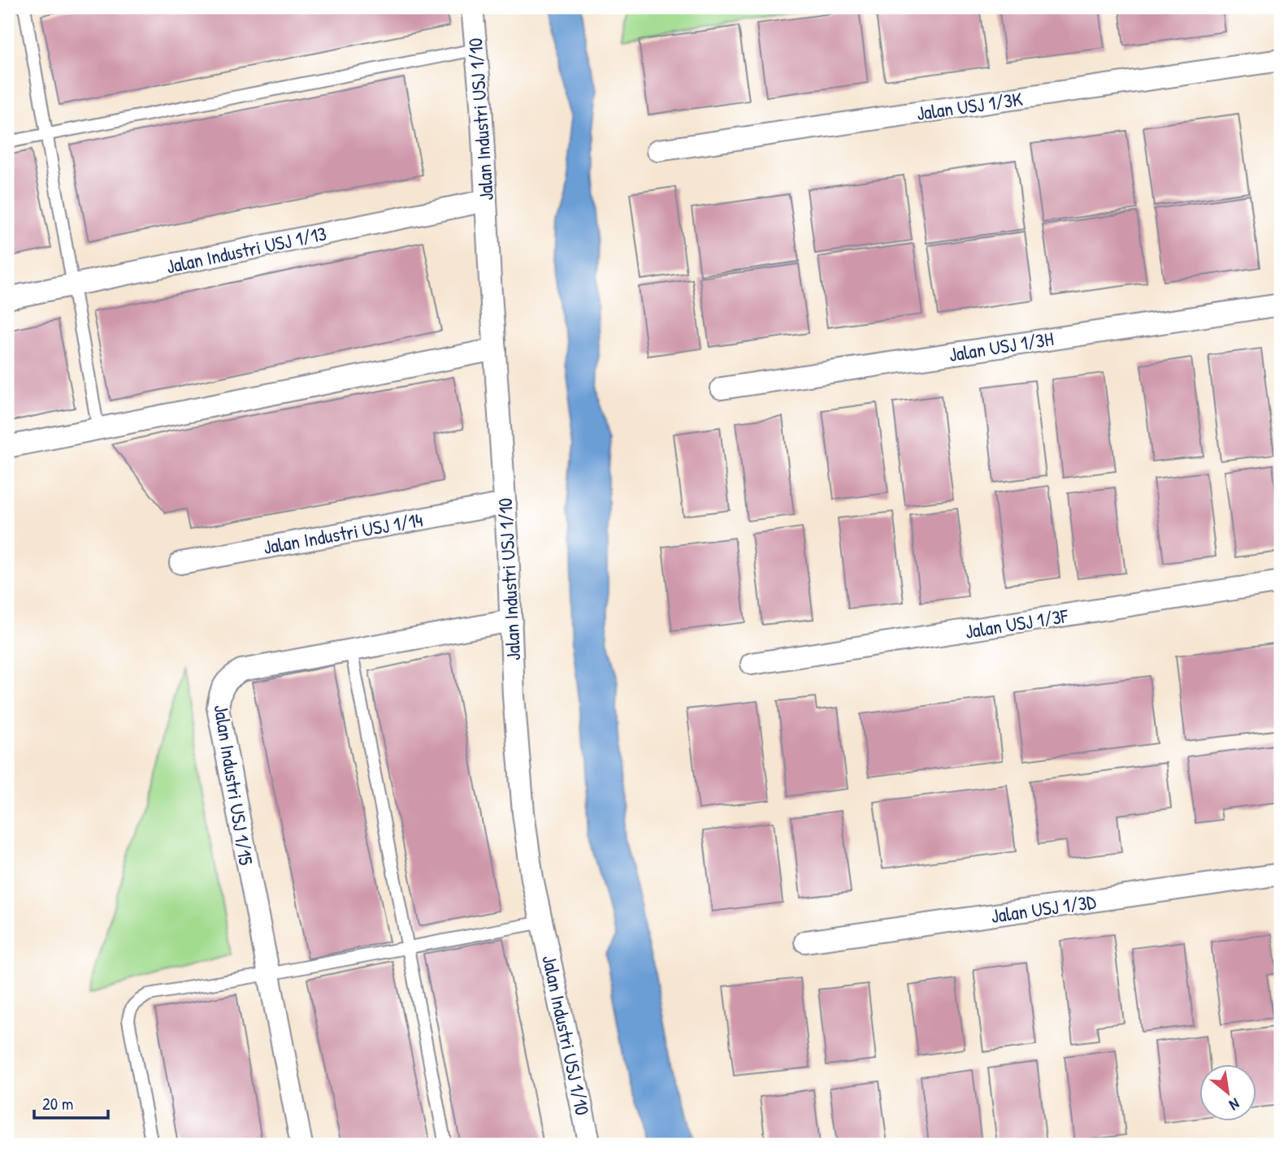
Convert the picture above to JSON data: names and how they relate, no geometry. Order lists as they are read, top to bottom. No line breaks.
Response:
{"streets":{"street":["Jalan USJ 1/3K","Jalan Industri USJ 1/10","Jalan Industri USJ 1/13","Jalan USJ 1/3H","Jalan Industri USJ 1/14","Jalan USJ 1/3F","Jalan Industri USJ 1/15","Jalan USJ 1/3D"]},"crossings":[["Jalan Industri USJ 1/10","Jalan Industri USJ 1/13"],["Jalan Industri USJ 1/10","Jalan Industri USJ 1/14"],["Jalan Industri USJ 1/10","Jalan Industri USJ 1/15"]],"scale_bar":"20 m","north":"bottom right"}
